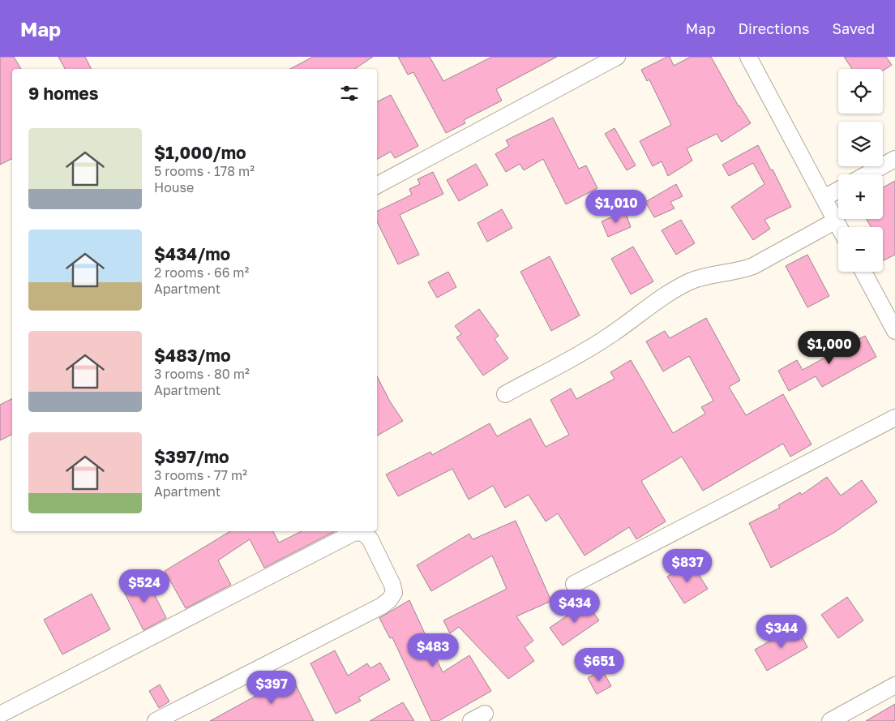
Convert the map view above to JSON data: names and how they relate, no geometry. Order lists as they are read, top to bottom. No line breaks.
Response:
{"page":{"header":"Map","nav":["Map","Directions","Saved"],"map_buttons":["+","−"],"heading":"9 homes","list":[{"name":"$1,000/mo","note":"5 rooms · 178 m² · House"},{"name":"$434/mo","note":"2 rooms · 66 m² · Apartment"},{"name":"$483/mo","note":"3 rooms · 80 m² · Apartment"},{"name":"$397/mo","note":"3 rooms · 77 m² · Apartment"}],"price":["$1,010","$1,000","$837","$524","$434","$344","$483","$651","$397"]}}
